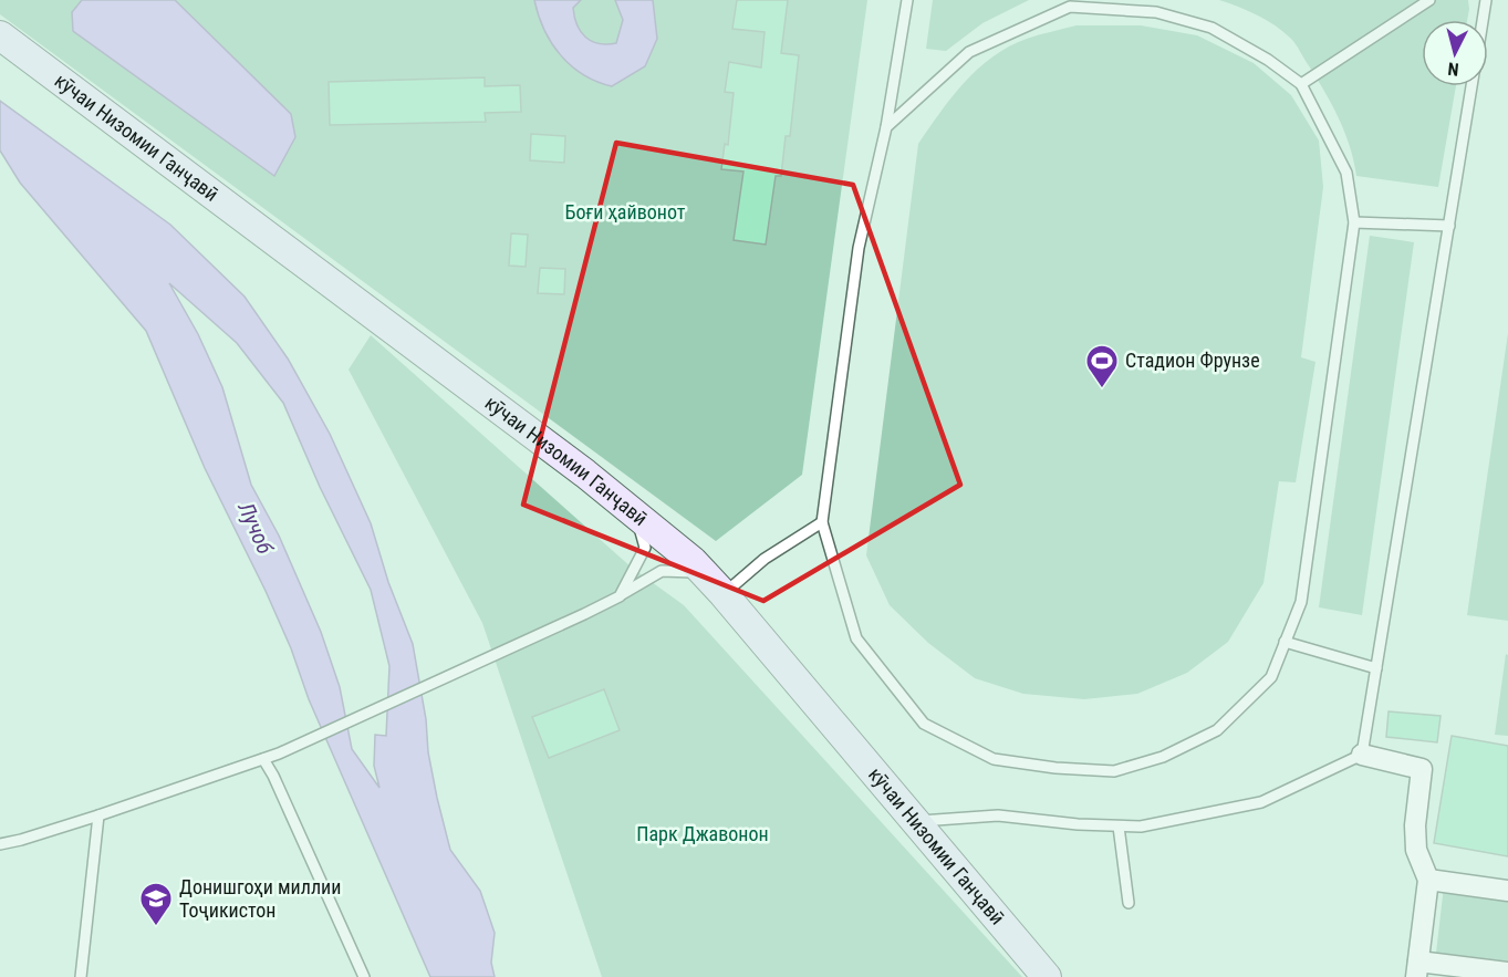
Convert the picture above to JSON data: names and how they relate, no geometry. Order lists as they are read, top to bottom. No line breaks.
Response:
{"streets":{"street":["кӯчаи Низомии Ганҷавӣ"]},"water":["Лучоб"],"parks":["Боғи ҳайвонот","Парк Джавонон"],"places":{"sports":["Стадион Фрунзе"],"school or university":["Донишгоҳи миллии Тоҷикистон"]},"north":"bottom"}
